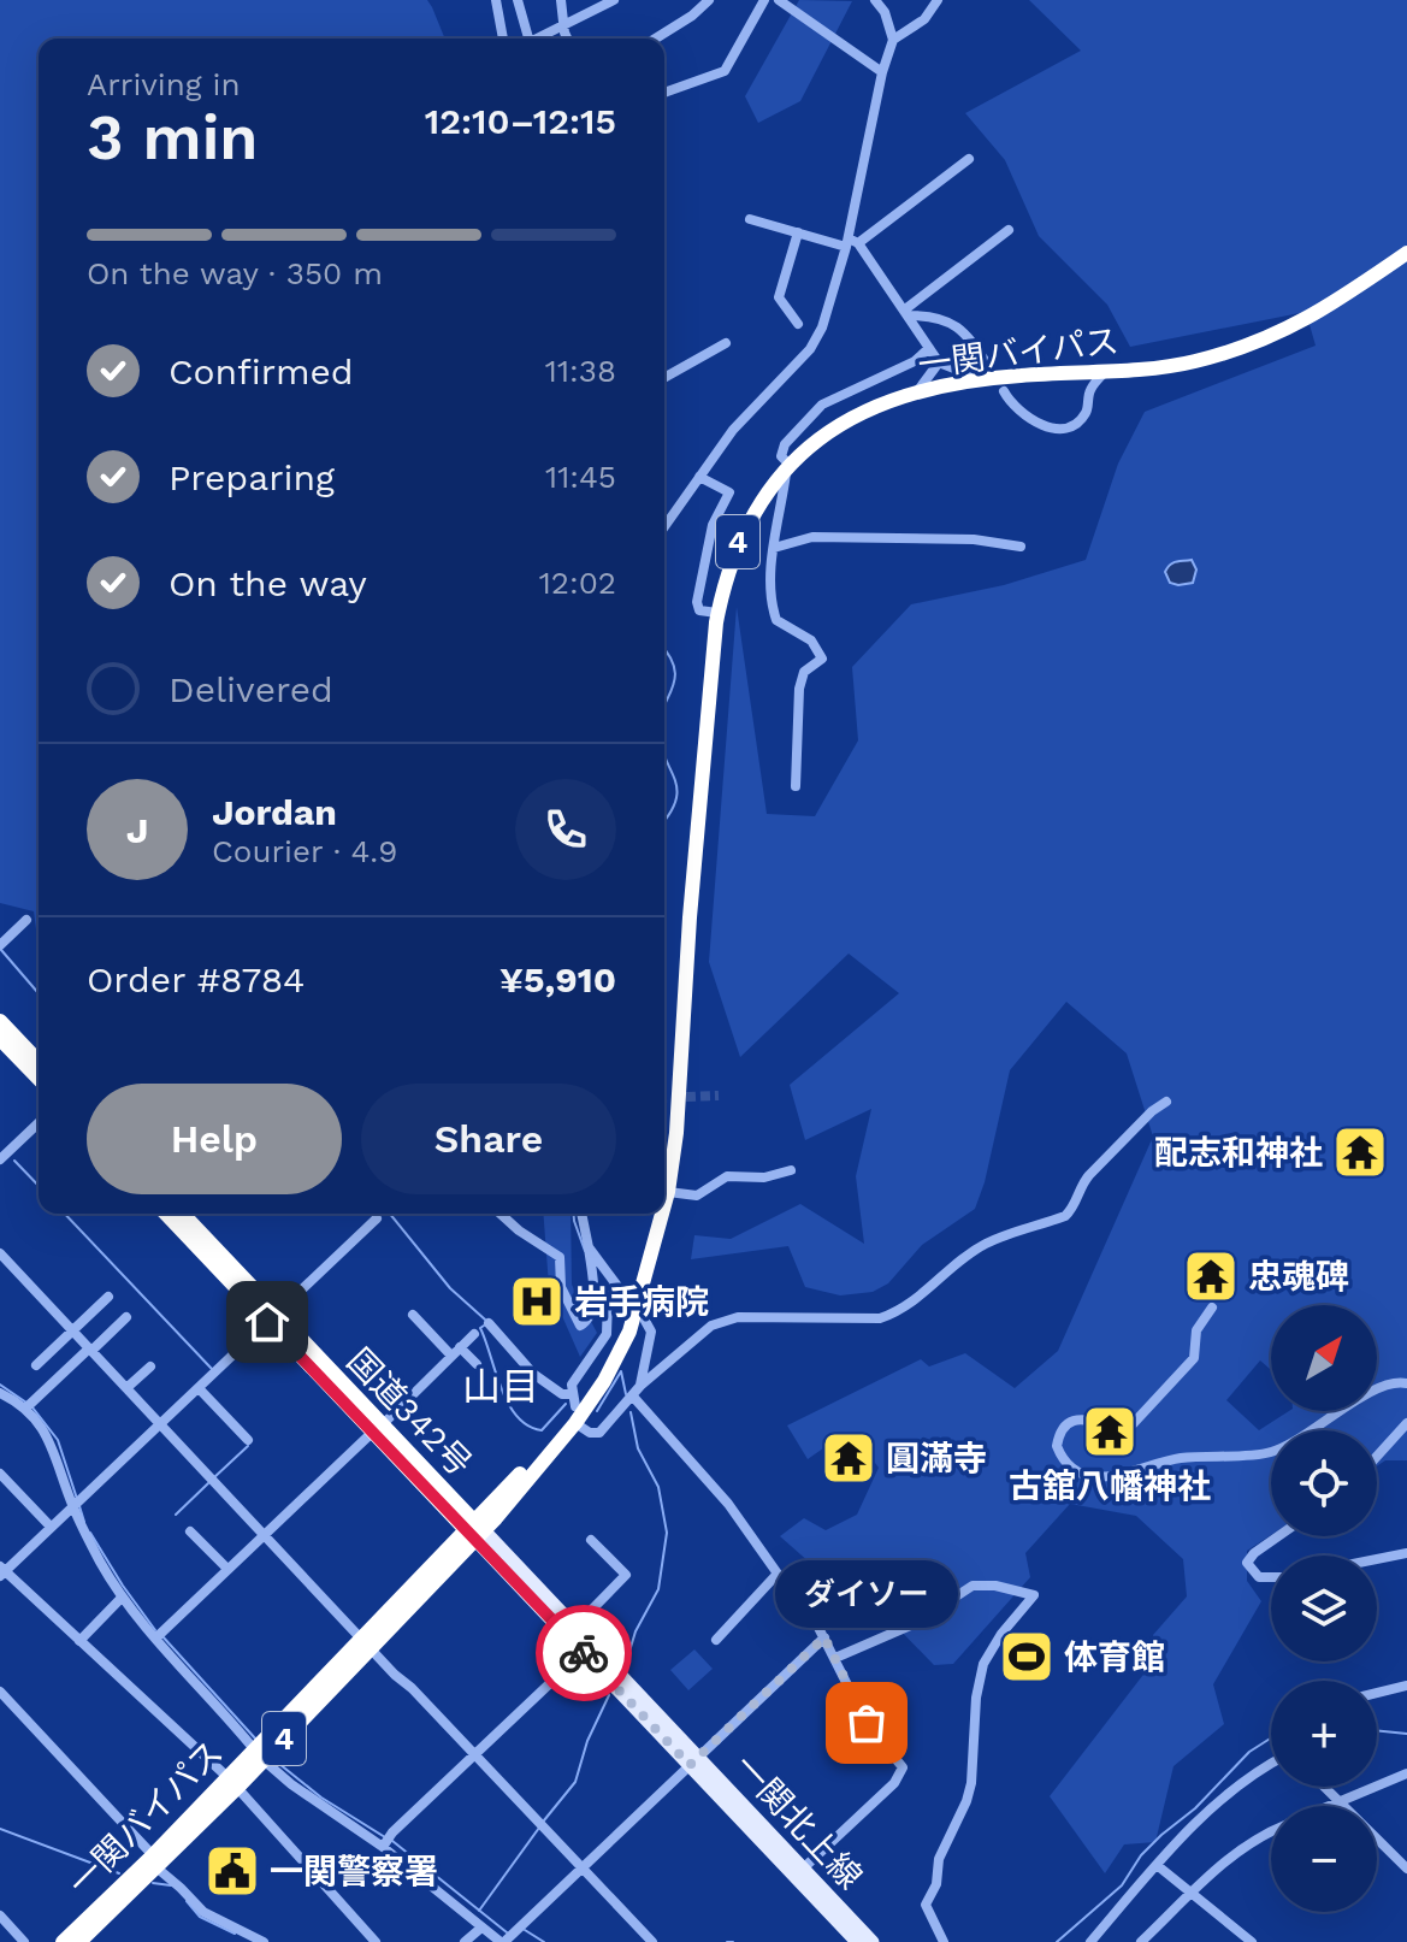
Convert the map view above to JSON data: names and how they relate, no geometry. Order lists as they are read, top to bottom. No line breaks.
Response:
{"streets":{"highway":["一関バイパス","4","国道342号"],"main road":["一関北上線"]},"crossings":[["一関バイパス","国道342号"],["一関バイパス","一関北上線"],["国道342号","一関北上線"]],"districts":["山目"],"places":{"temple":["配志和神社","忠魂碑","古舘八幡神社","圓滿寺"],"hospital":["岩手病院"],"sports":["体育館"],"other":["ダイソー"],"public building":["一関警察署"]},"north":"top right","page":{"heading":["3 min","Arriving in","12:10–12:15"],"panel":["Jordan","Courier · 4.9","Order #8784","¥5,910"],"bar":"On the way · 350 m","list":[["Confirmed","11:38"],["Preparing","11:45"],["On the way","12:02"],"Delivered"],"round":"J","buttons":["Help","Share"],"map_buttons":["+","−"],"bubble":"ダイソー"}}
